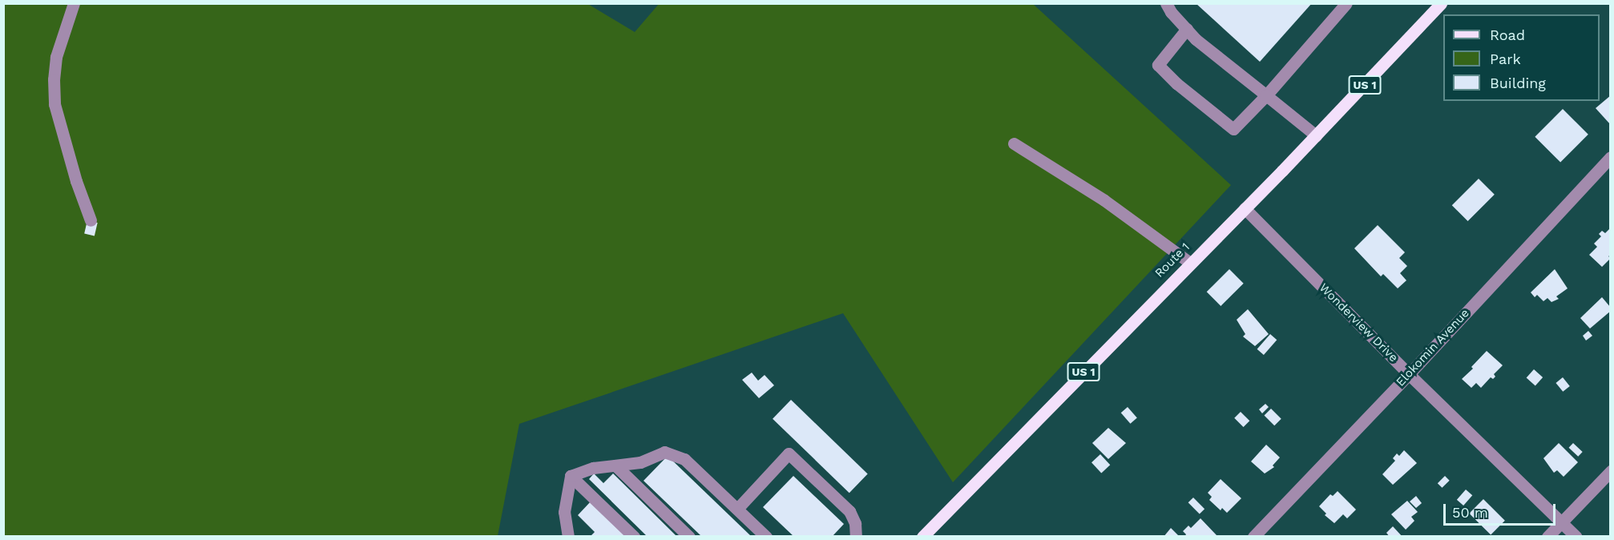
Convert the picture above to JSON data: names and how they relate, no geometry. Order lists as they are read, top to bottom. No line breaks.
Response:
{"streets":{"main road":["US 1","Route 1"],"street":["Wonderview Drive","Elokomin Avenue"]},"crossings":[["Route 1","Wonderview Drive"],["Wonderview Drive","Elokomin Avenue"]],"legend":["Road","Park","Building"],"scale_bar":"50 m"}
